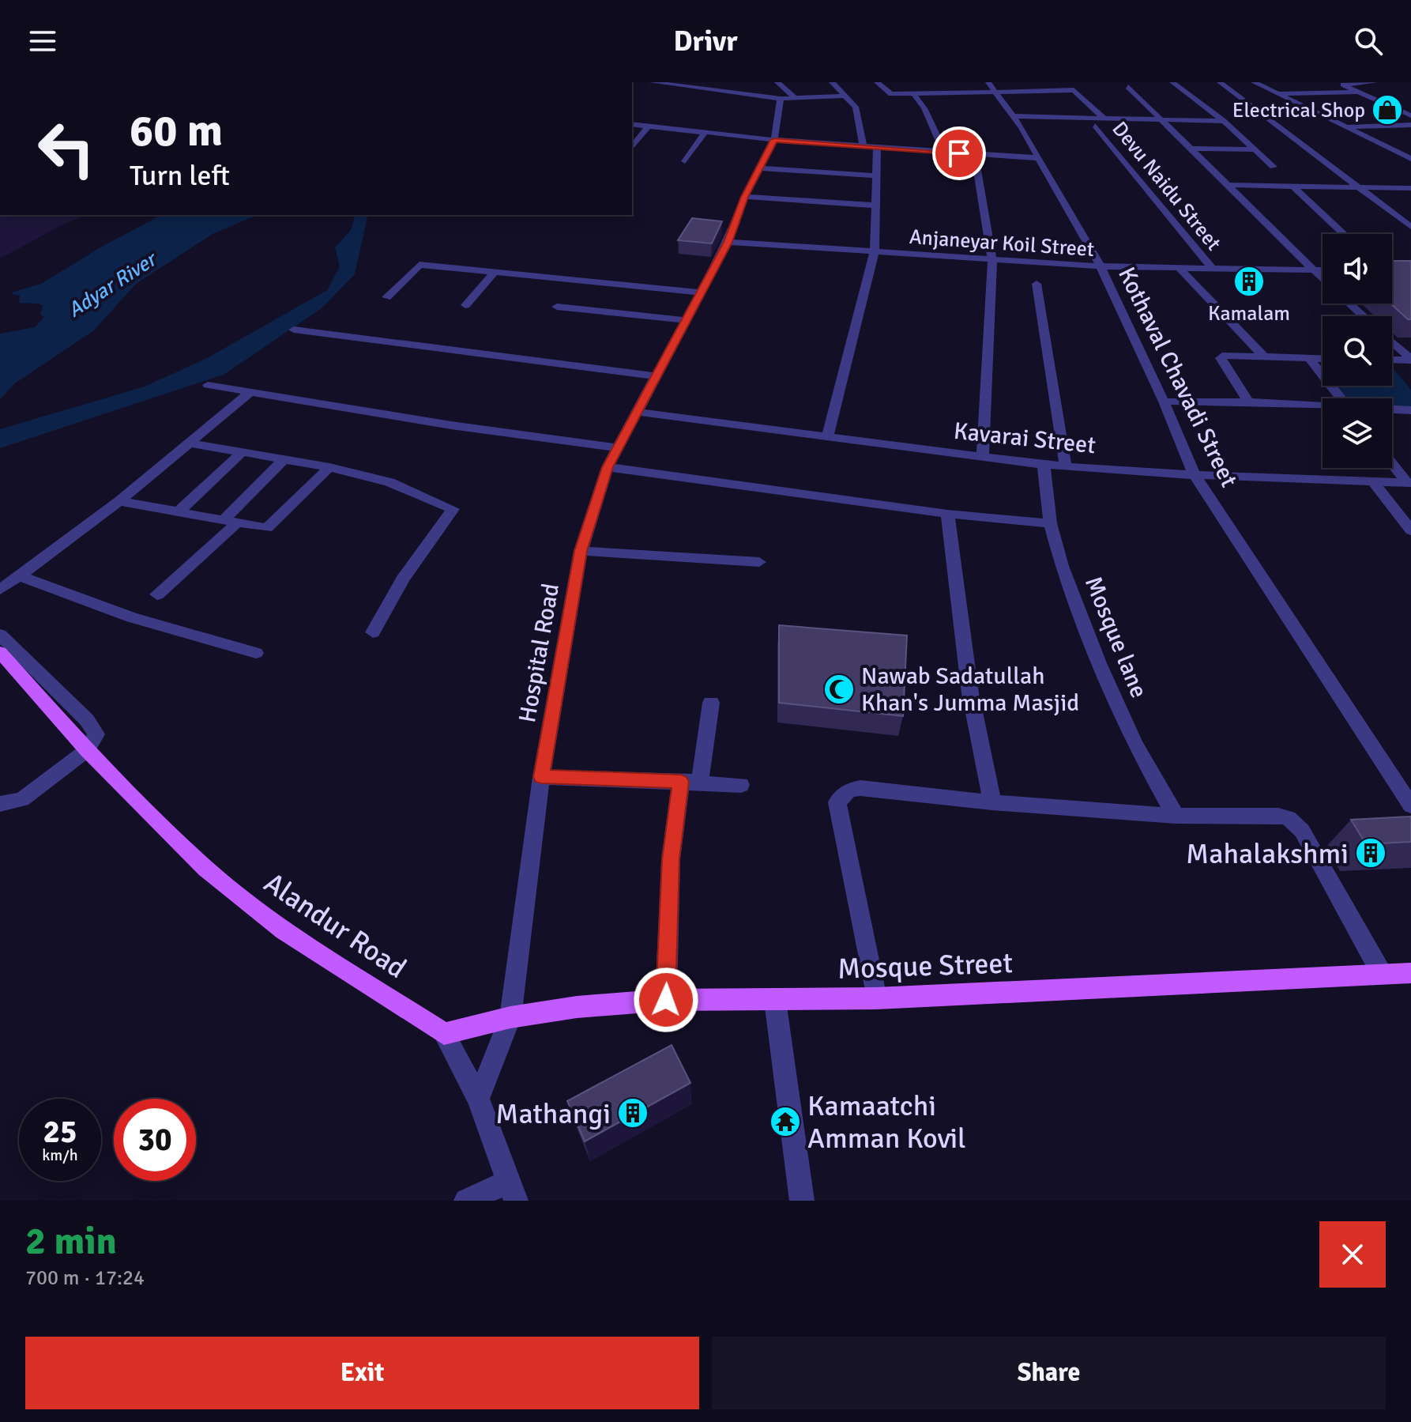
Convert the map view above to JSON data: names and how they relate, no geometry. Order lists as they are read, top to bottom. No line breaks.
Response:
{"streets":{"main road":["Alandur Road","Mosque Street"],"street":["Devu Naidu Street","Anjaneyar Koil Street","Kothaval Chavadi Street","Kavarai Street","Mosque lane","Hospital Road"]},"crossings":[["Devu Naidu Street","Anjaneyar Koil Street"],["Anjaneyar Koil Street","Kothaval Chavadi Street"],["Anjaneyar Koil Street","Hospital Road"],["Kothaval Chavadi Street","Kavarai Street"],["Kavarai Street","Mosque lane"],["Kavarai Street","Hospital Road"],["Hospital Road","Alandur Road"],["Hospital Road","Mosque Street"],["Alandur Road","Mosque Street"]],"water":["Adyar River"],"places":{"shop":["Electrical Shop"],"building":["Kamalam","Mahalakshmi","Mathangi"],"mosque":["Nawab Sadatullah Khan's Jumma Masjid"],"temple":["Kamaatchi Amman Kovil"]},"page":{"header":"Drivr","turn":["60 m","Turn left"],"speed":"25 km/h","limit":"30","heading":["2 min","700 m · 17:24"],"buttons":["Exit","Share"]}}
